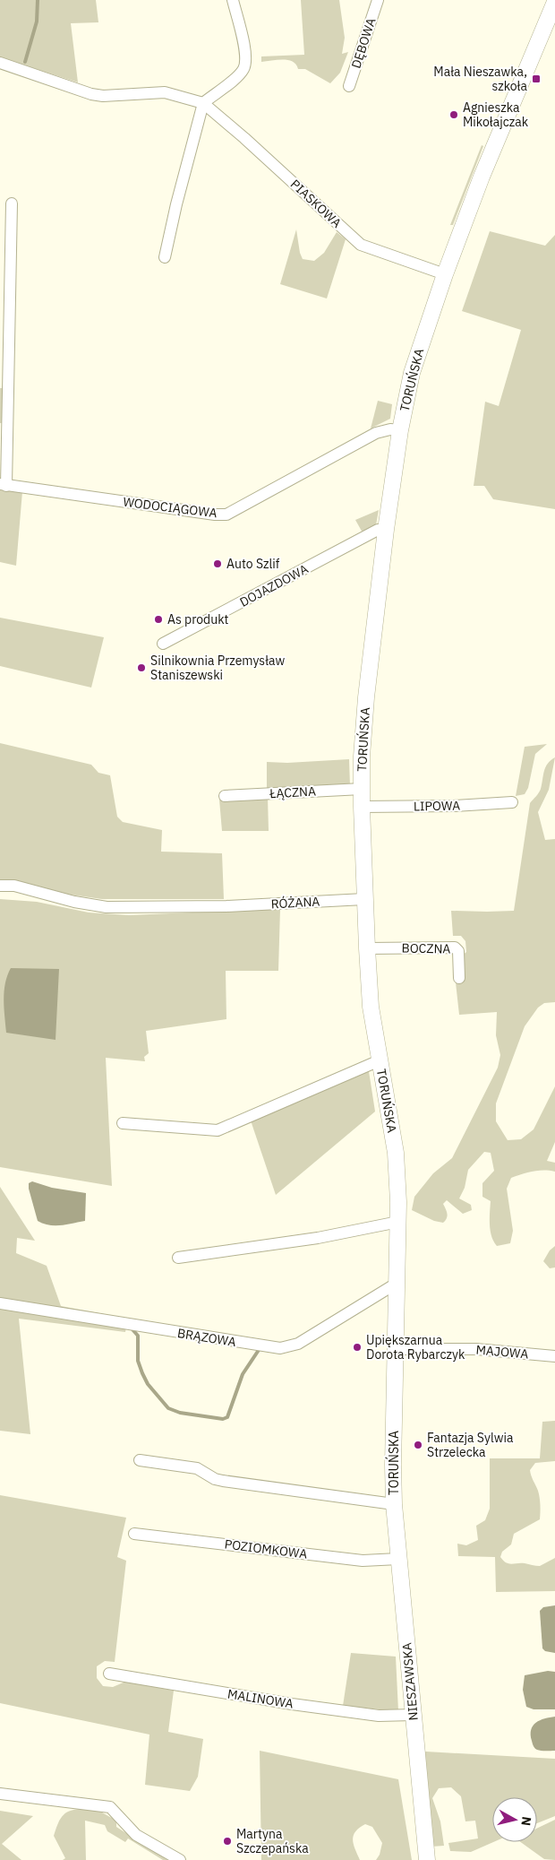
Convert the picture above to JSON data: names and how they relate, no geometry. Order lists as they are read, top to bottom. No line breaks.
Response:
{"streets":{"main road":["TORUŃSKA","NIESZAWSKA"],"street":["DĘBOWA","PIASKOWA","WODOCIĄGOWA","DOJAZDOWA","ŁĄCZNA","LIPOWA","RÓŻANA","BOCZNA","BRĄZOWA","MAJOWA","POZIOMKOWA","MALINOWA"]},"crossings":[["PIASKOWA","TORUŃSKA"],["TORUŃSKA","WODOCIĄGOWA"],["TORUŃSKA","DOJAZDOWA"],["TORUŃSKA","ŁĄCZNA"],["TORUŃSKA","LIPOWA"],["TORUŃSKA","RÓŻANA"],["TORUŃSKA","BOCZNA"],["TORUŃSKA","BRĄZOWA"],["TORUŃSKA","MAJOWA"],["TORUŃSKA","NIESZAWSKA"],["POZIOMKOWA","NIESZAWSKA"],["NIESZAWSKA","MALINOWA"]],"places":{"transit":["Mała Nieszawka, szkoła"],"other":["Agnieszka Mikołajczak","Auto Szlif","As produkt","Silnikownia Przemysław Staniszewski","Upiększarnua Dorota Rybarczyk","Fantazja Sylwia Strzelecka","Martyna Szczepańska"]},"north":"right"}
